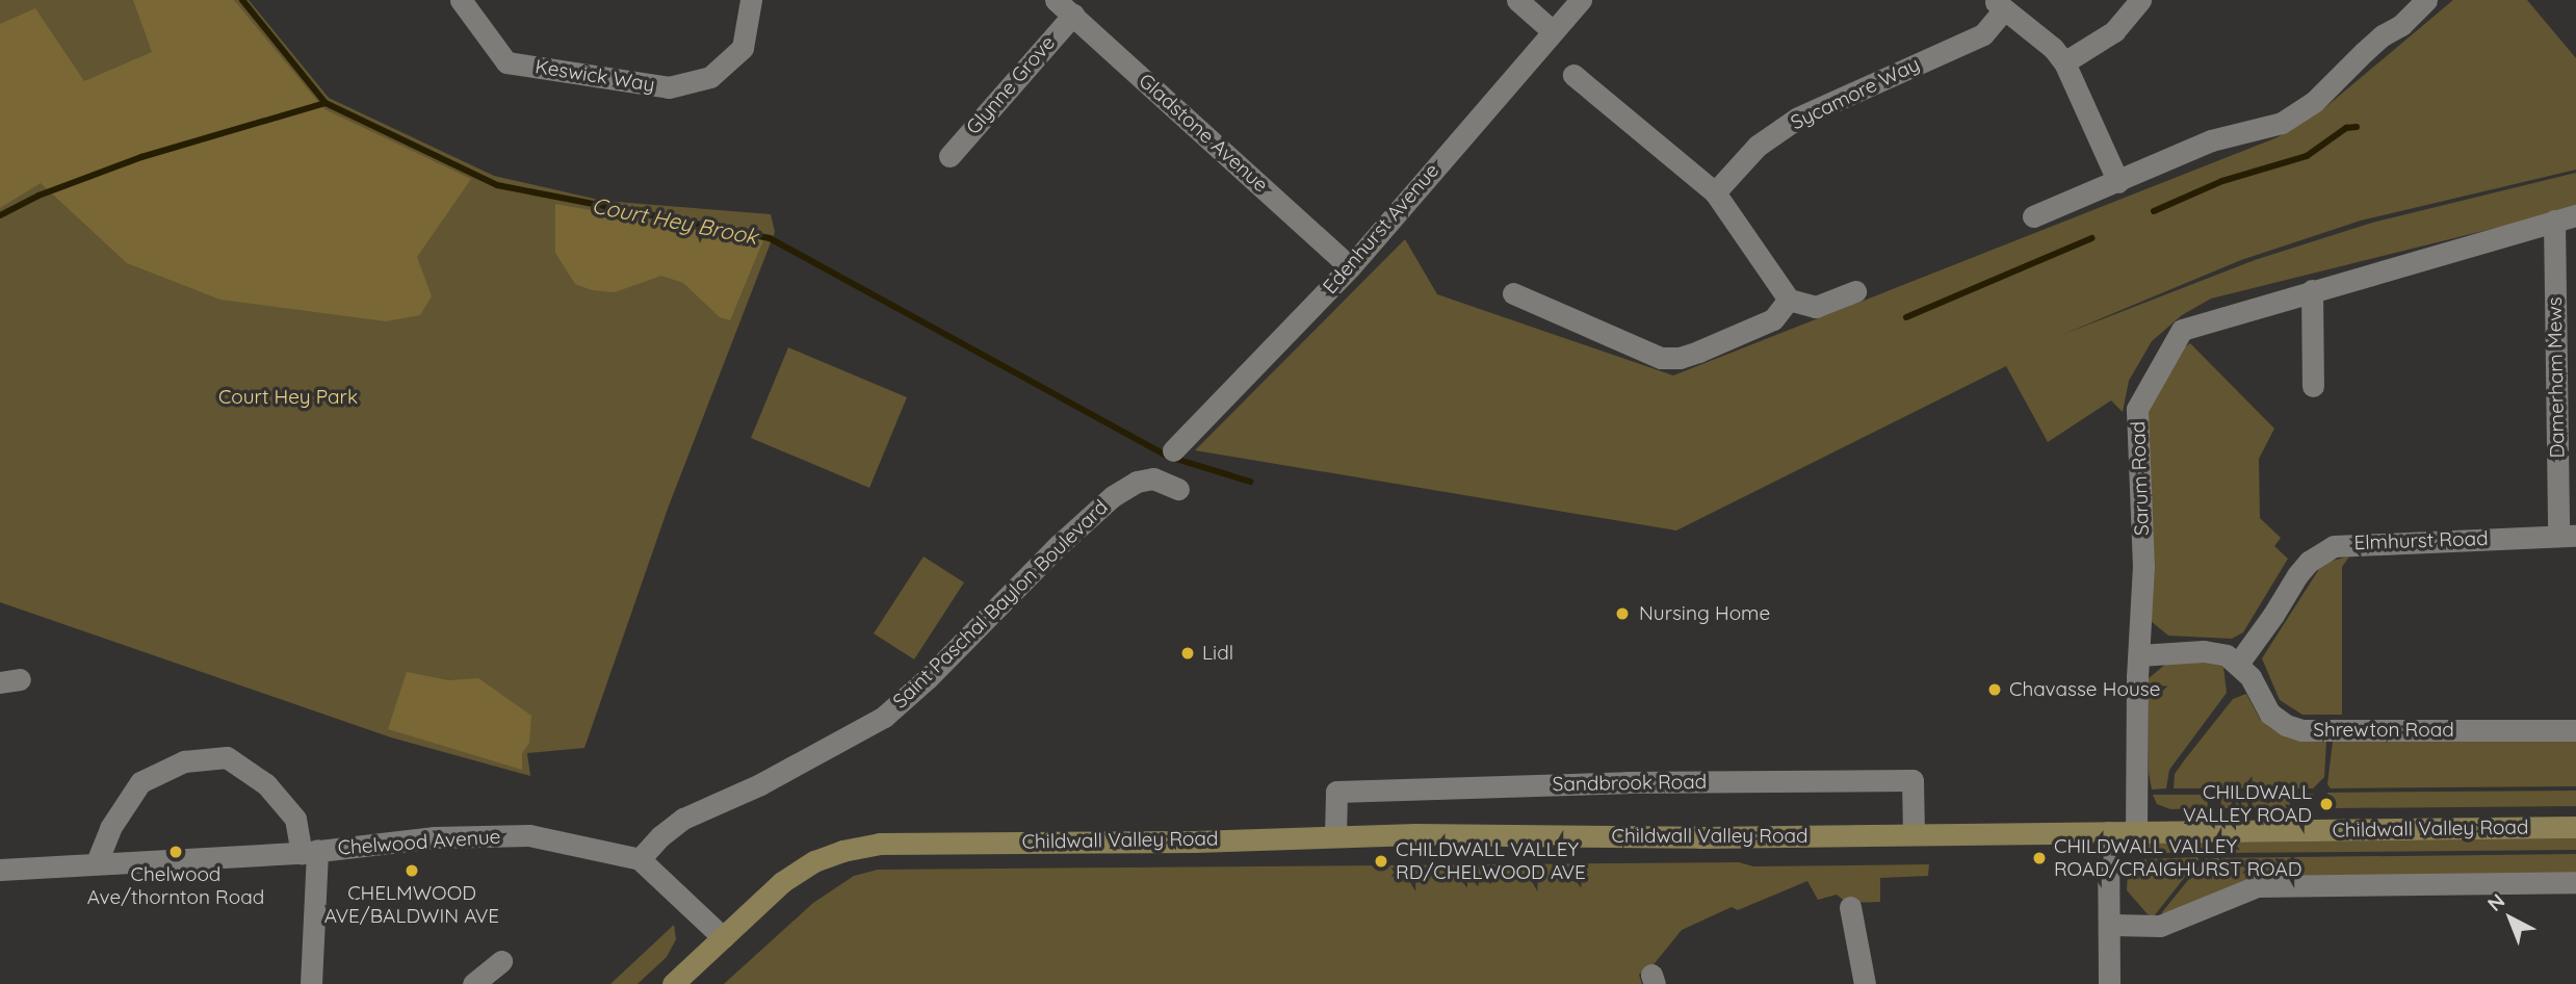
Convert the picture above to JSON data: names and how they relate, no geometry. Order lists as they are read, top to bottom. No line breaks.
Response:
{"streets":{"main road":["Childwall Valley Road"],"street":["Keswick Way","Glynne Grove","Sycamore Way","Gladstone Avenue","Edenhurst Avenue","Damerham Mews","Sarum Road","Elmhurst Road","Saint Paschal Baylon Boulevard","Shrewton Road","Sandbrook Road","Chelwood Avenue"]},"crossings":[["Glynne Grove","Gladstone Avenue"],["Gladstone Avenue","Edenhurst Avenue"],["Damerham Mews","Sarum Road"],["Damerham Mews","Elmhurst Road"],["Sarum Road","Childwall Valley Road"],["Elmhurst Road","Shrewton Road"],["Saint Paschal Baylon Boulevard","Chelwood Avenue"],["Sandbrook Road","Childwall Valley Road"]],"water":["Court Hey Brook"],"parks":["Court Hey Park"],"places":["Nursing Home","Lidl","Chavasse House","CHILDWALL VALLEY ROAD","Chelwood Ave/thornton Road","CHILDWALL VALLEY ROAD/CRAIGHURST ROAD","CHILDWALL VALLEY RD/CHELWOOD AVE","CHELMWOOD AVE/BALDWIN AVE"],"north":"top left"}
